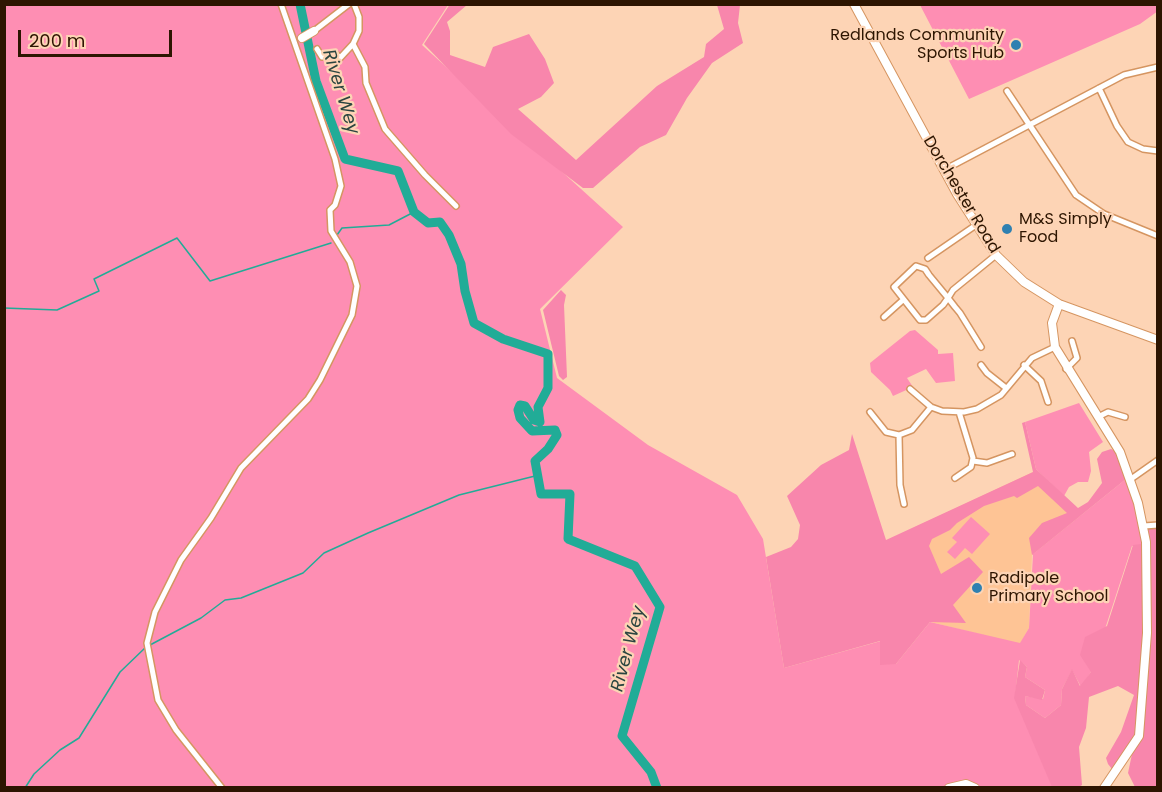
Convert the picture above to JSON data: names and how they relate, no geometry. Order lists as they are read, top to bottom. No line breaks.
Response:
{"streets":{"street":["Dorchester Road"]},"water":["River Wey"],"places":["Redlands Community Sports Hub","M&S Simply Food","Radipole Primary School"],"scale_bar":"200 m"}
